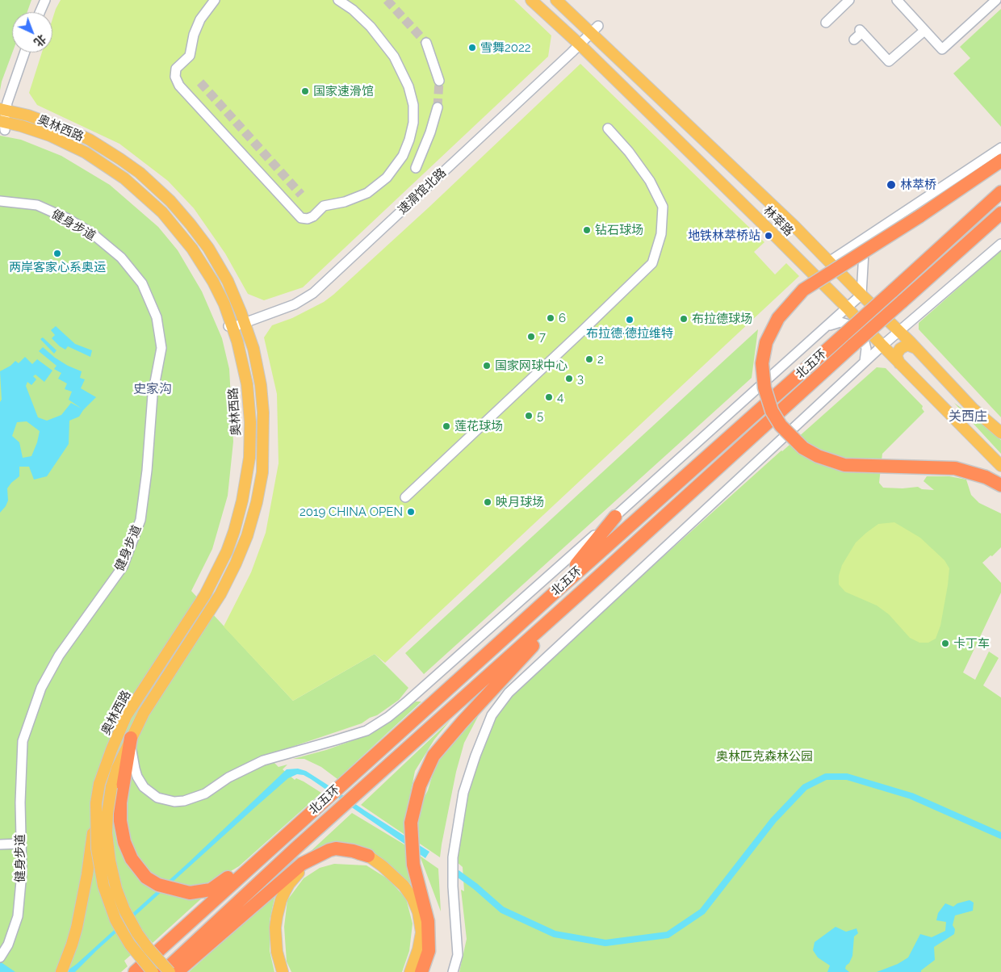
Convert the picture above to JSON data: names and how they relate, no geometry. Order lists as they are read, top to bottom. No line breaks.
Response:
{"streets":{"highway":["北五环"],"main road":["奥林西路","林萃路"],"street":["速滑馆北路","健身步道"]},"crossings":[["奥林西路","速滑馆北路"],["速滑馆北路","林萃路"]],"districts":["史家沟","关西庄"],"parks":["奥林匹克森林公园"],"places":["雪舞2022","国家速滑馆","林萃桥","钻石球场","地铁林萃桥站","两岸客家心系奥运","6","布拉德球场","布拉德·德拉维特","7","2","国家网球中心","3","4","5","莲花球场","映月球场","2019 CHINA OPEN","卡丁车"],"north":"bottom right"}
